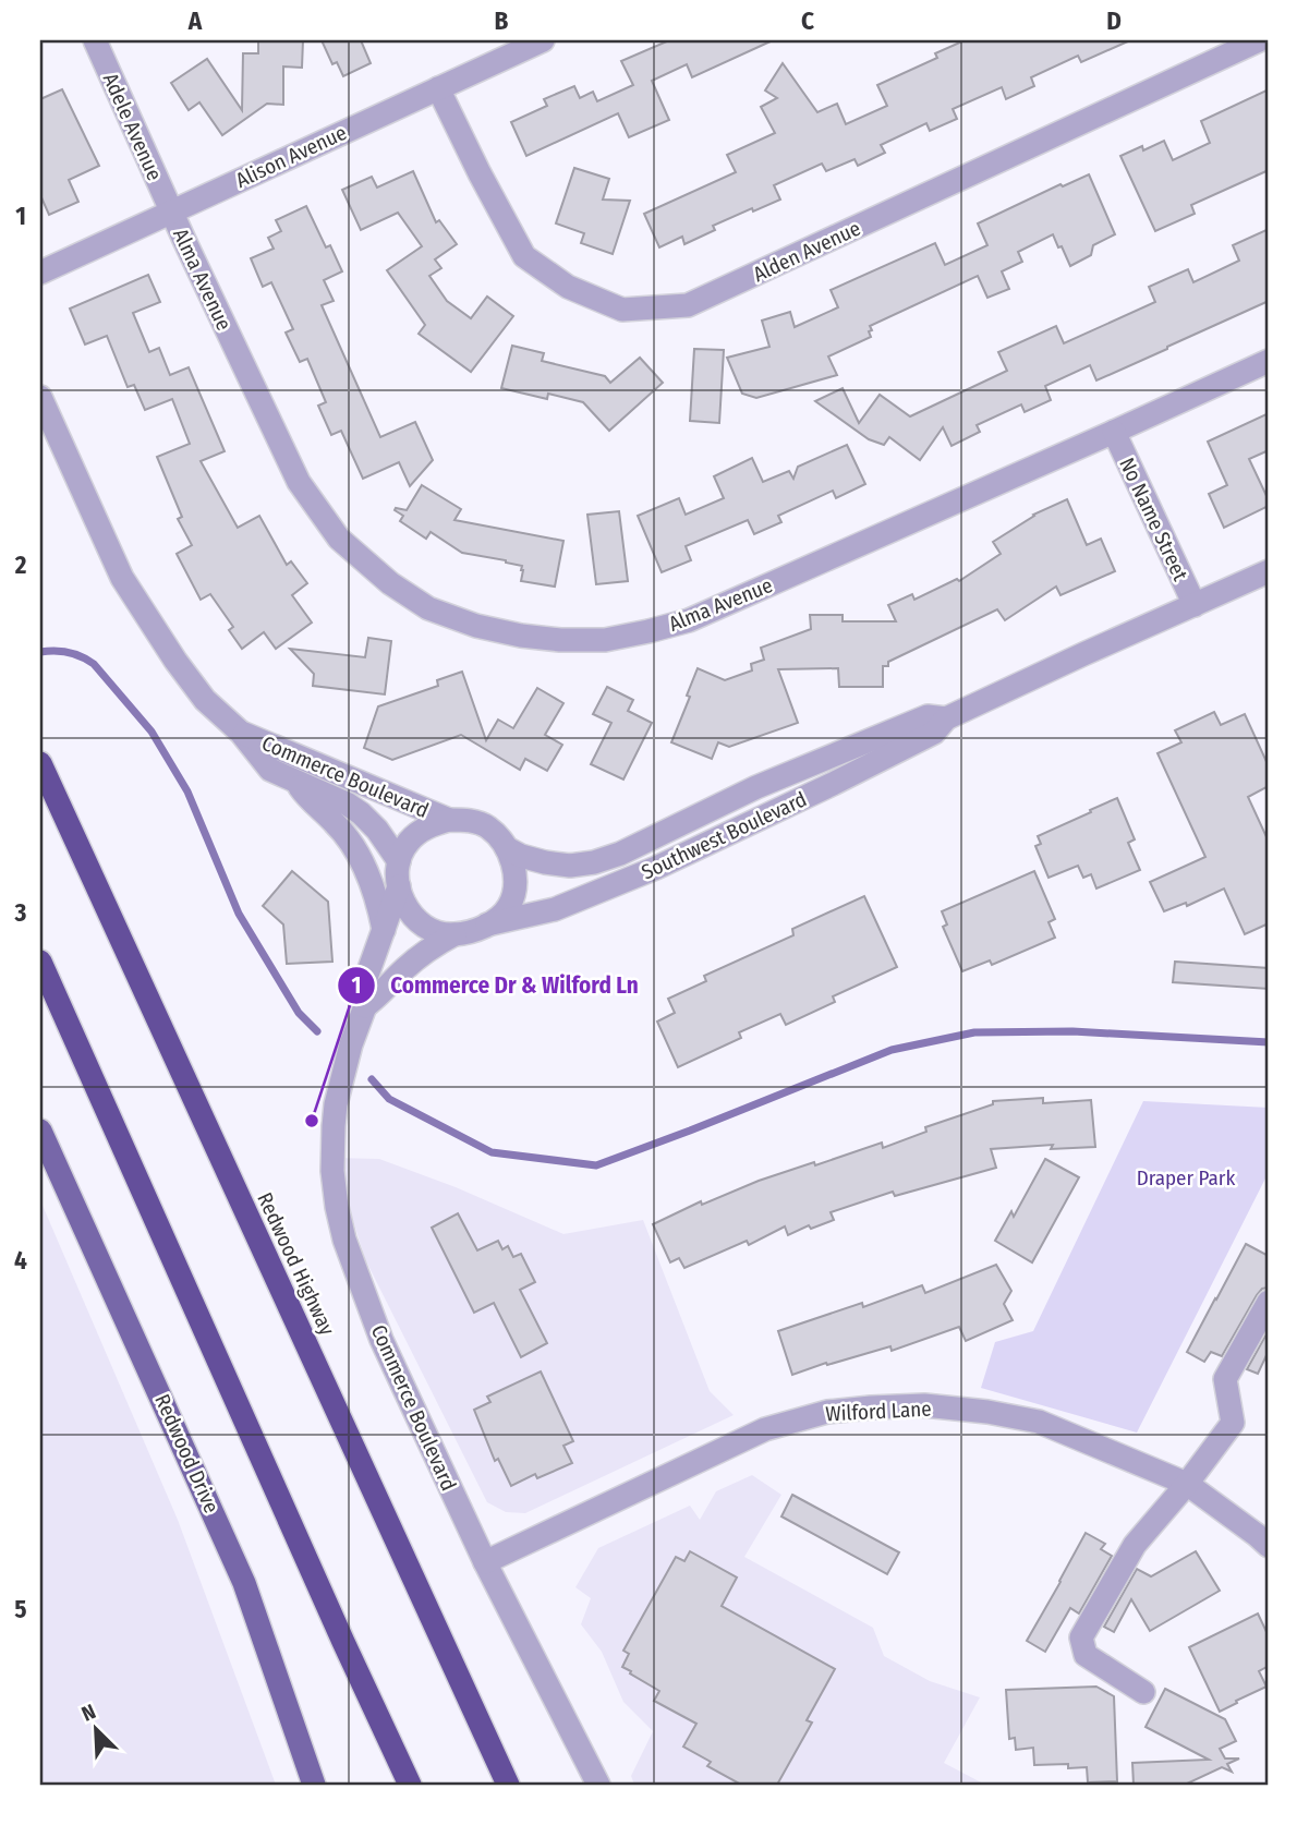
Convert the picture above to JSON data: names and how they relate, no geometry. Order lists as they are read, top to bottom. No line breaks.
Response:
{"streets":{"highway":["Redwood Highway"],"main road":["Redwood Drive"],"street":["Adele Avenue","Alison Avenue","Alden Avenue","Alma Avenue","No Name Street","Commerce Boulevard","Southwest Boulevard","Wilford Lane"]},"crossings":[["Adele Avenue","Alison Avenue"],["Adele Avenue","Alma Avenue"],["Alison Avenue","Alden Avenue"],["Alison Avenue","Alma Avenue"],["Alma Avenue","No Name Street"],["No Name Street","Southwest Boulevard"],["Commerce Boulevard","Southwest Boulevard"],["Commerce Boulevard","Wilford Lane"]],"parks":["Draper Park"],"places":["Commerce Dr & Wilford Ln"],"north":"top left","grid":{"columns":["A","B","C","D"],"rows":["1","2","3","4","5"]}}
